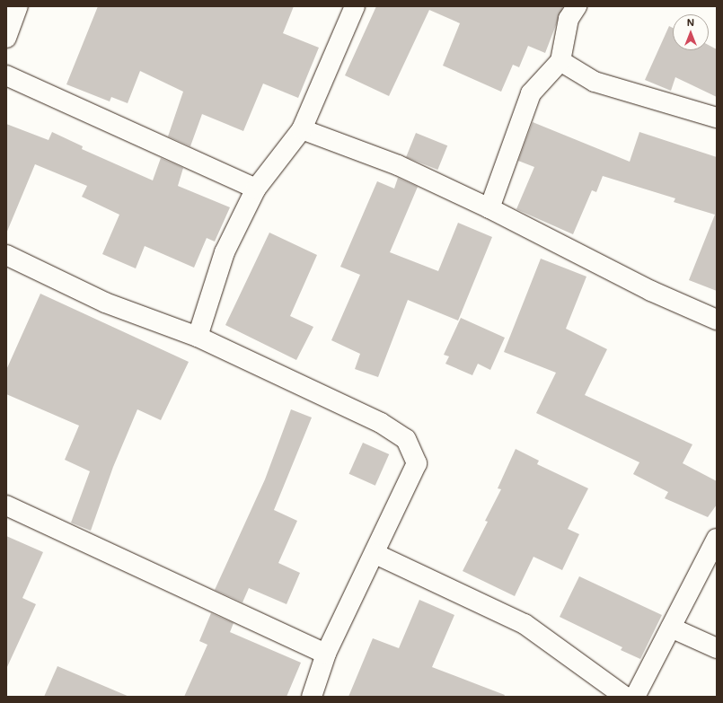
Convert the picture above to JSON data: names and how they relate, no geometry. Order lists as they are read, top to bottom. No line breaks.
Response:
{"north":"top"}
